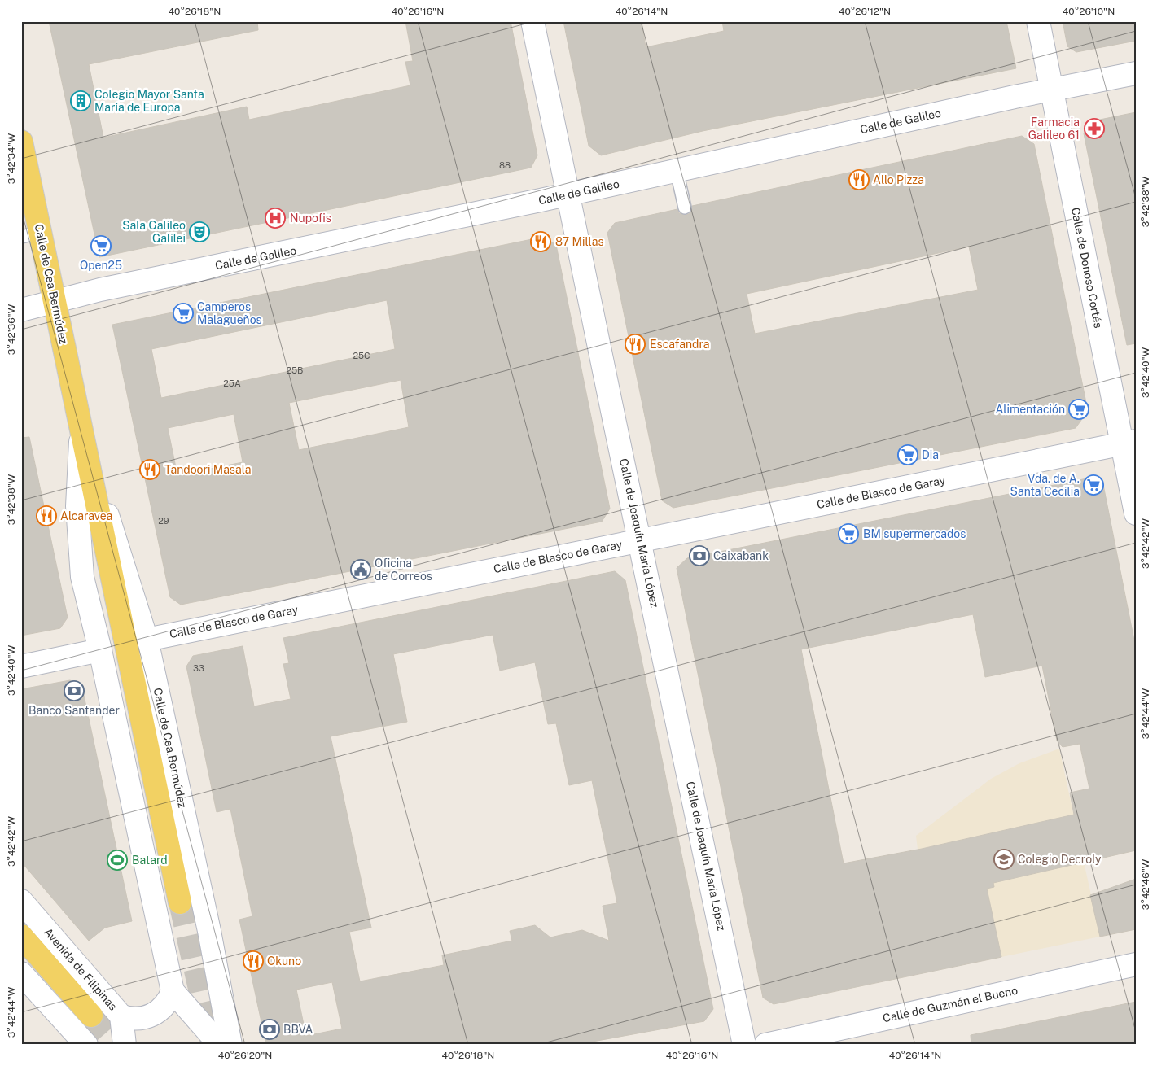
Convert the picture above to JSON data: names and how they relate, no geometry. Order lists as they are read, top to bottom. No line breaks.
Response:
{"streets":{"main road":["Calle de Cea Bermúdez","Avenida de Filipinas"],"street":["Calle de Galileo","Calle de Donoso Cortés","Calle de Blasco de Garay","Calle de Joaquín María López","Calle de Guzmán el Bueno"]},"crossings":[["Calle de Galileo","Calle de Donoso Cortés"],["Calle de Galileo","Calle de Cea Bermúdez"],["Calle de Galileo","Calle de Joaquín María López"],["Calle de Donoso Cortés","Calle de Blasco de Garay"],["Calle de Cea Bermúdez","Calle de Blasco de Garay"],["Calle de Blasco de Garay","Calle de Joaquín María López"]],"places":{"building":["Colegio Mayor Santa María de Europa"],"pharmacy":["Farmacia Galileo 61"],"restaurant":["Allo Pizza","87 Millas","Escafandra","Tandoori Masala","Alcaravea","Okuno"],"hospital":["Nupofis"],"theatre":["Sala Galileo Galilei"],"supermarket":["Open25","Camperos Malagueños","Alimentación","Dia","Vda. de A. Santa Cecilia","BM supermercados"],"bank":["Caixabank","Banco Santander","BBVA"],"public building":["Oficina de Correos"],"school or university":["Colegio Decroly"],"sports":["Batard"]},"house_numbers":["88","25C","25B","25A","29","33"],"coordinates":["40°26'18\"N","40°26'16\"N","40°26'14\"N","40°26'12\"N","40°26'10\"N","3°42'34\"W","3°42'38\"W","3°42'36\"W","3°42'40\"W","3°42'42\"W","3°42'44\"W","3°42'46\"W","40°26'20\"N"]}
